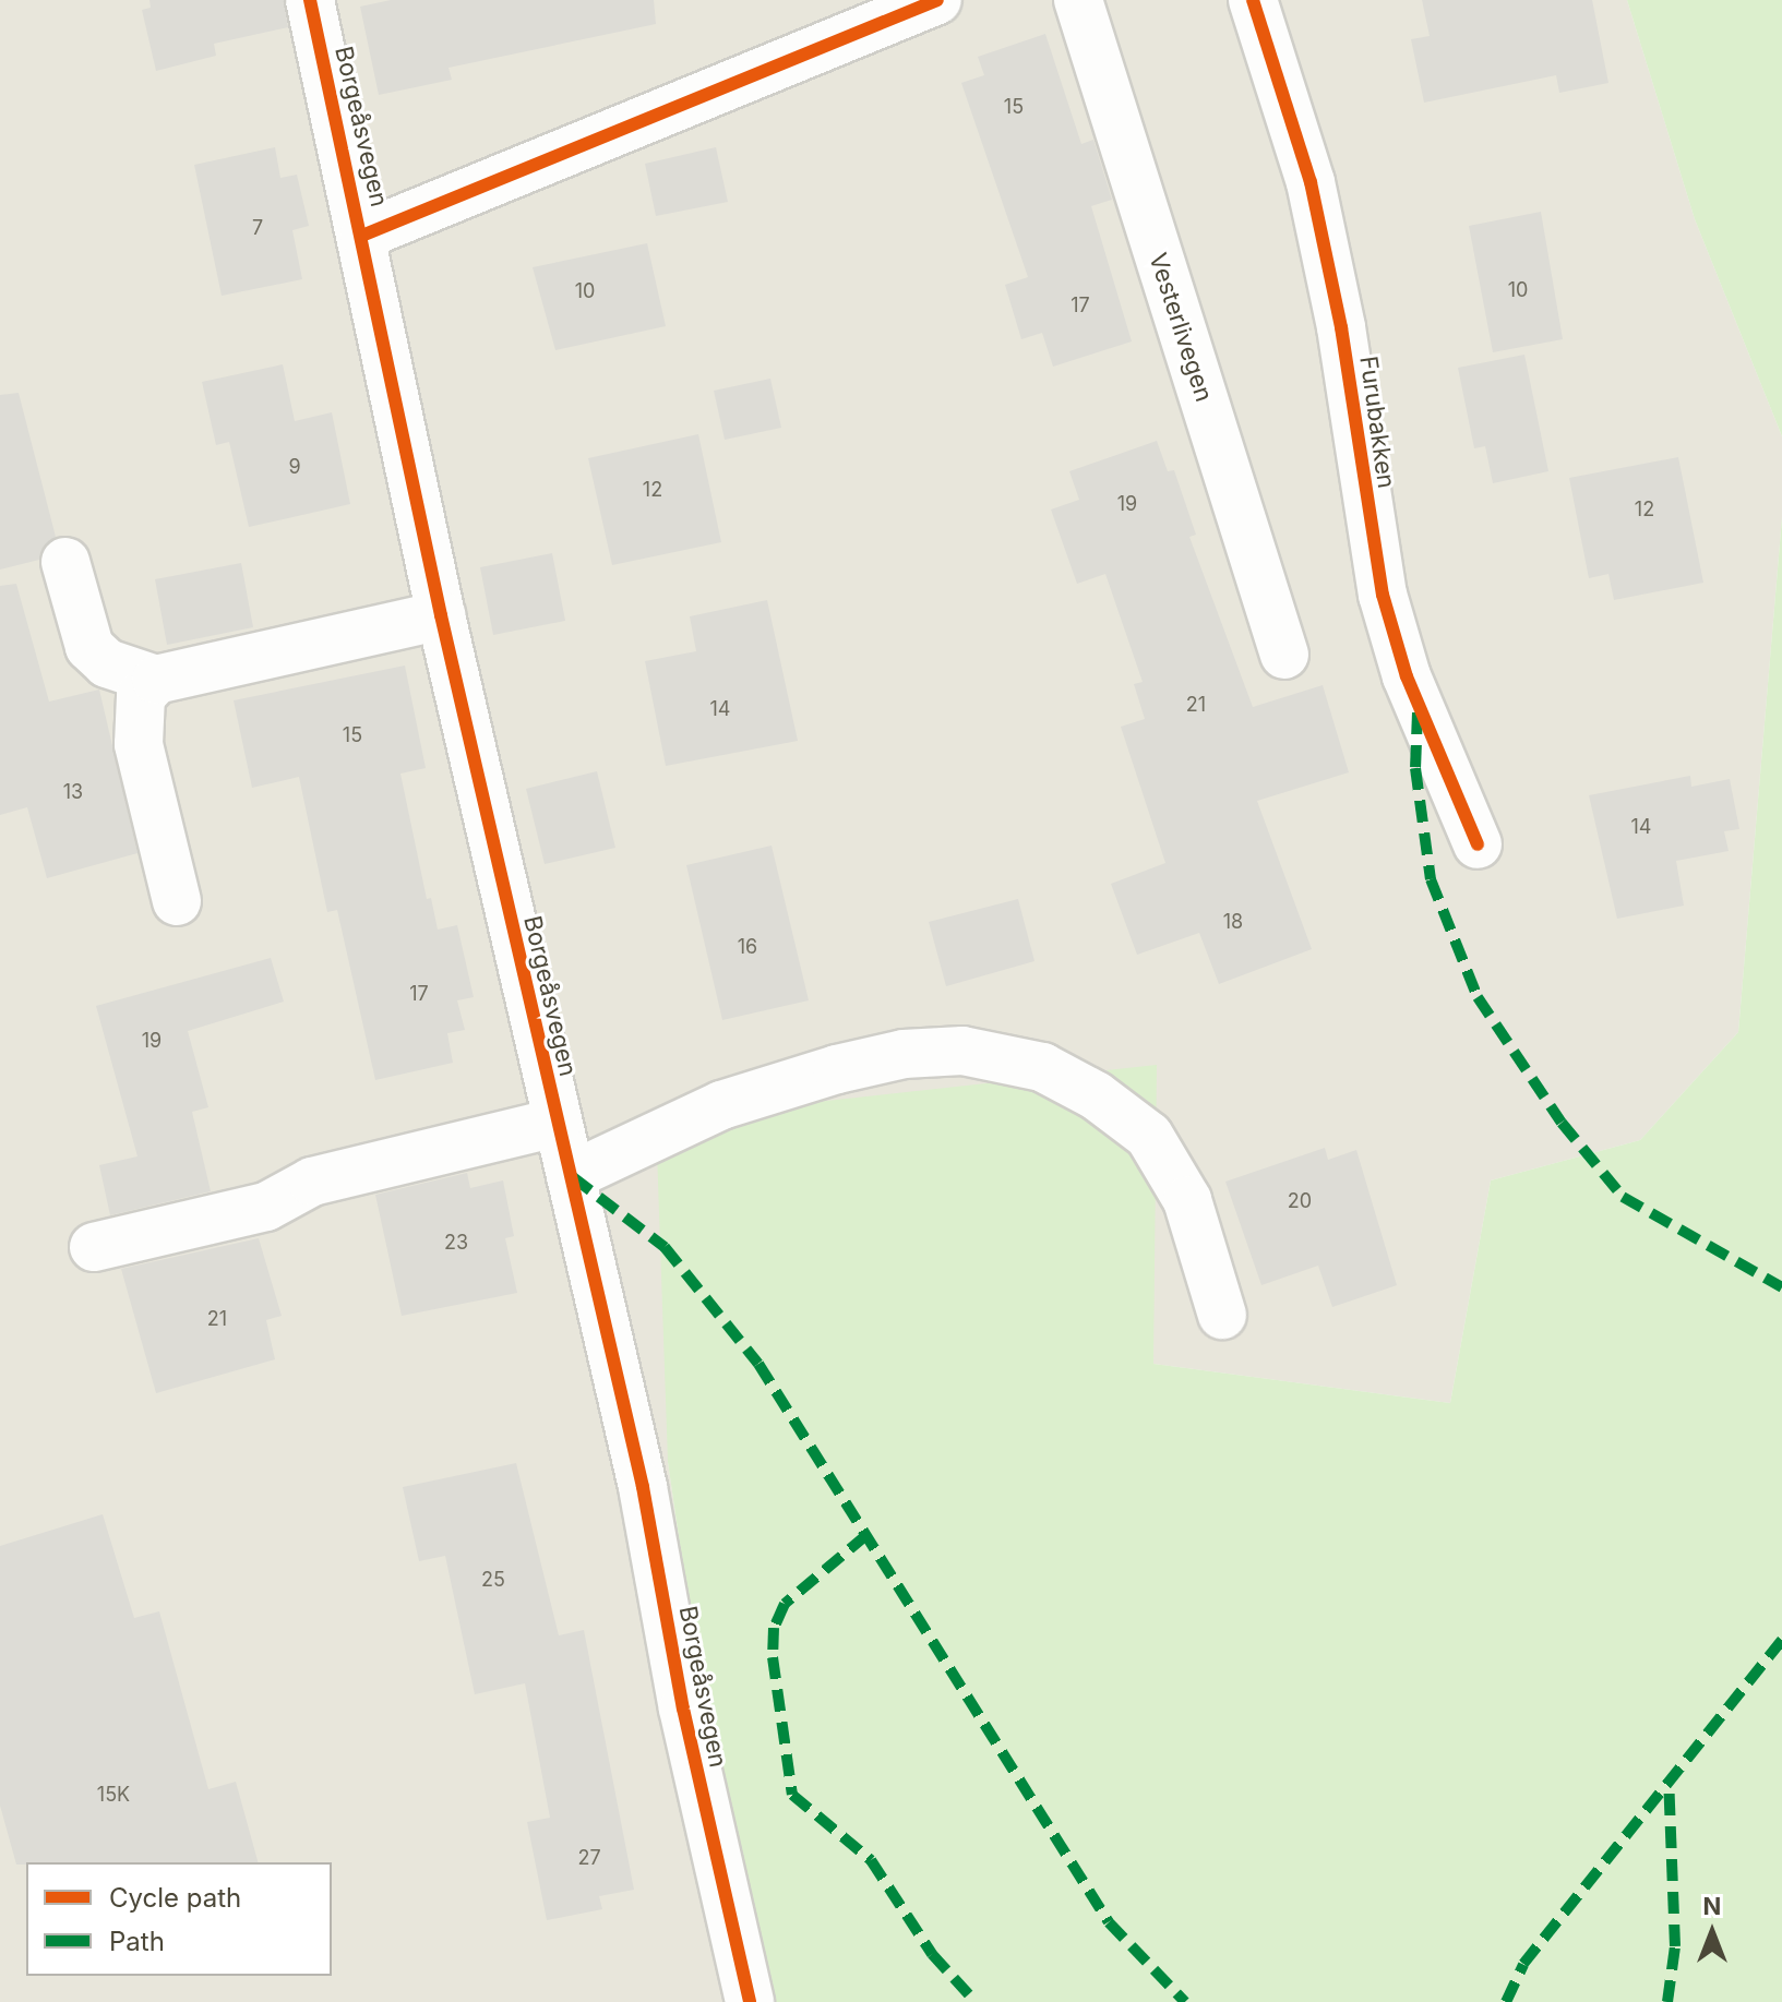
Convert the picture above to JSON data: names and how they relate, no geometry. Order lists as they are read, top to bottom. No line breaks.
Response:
{"streets":{"street":["Borgeåsvegen","Vesterlivegen","Furubakken"]},"house_numbers":["15","7","10","10","17","9","12","19","12","21","14","15","13","14","18","16","17","19","20","23","21","25","15K","27"],"legend":["Cycle path","Path"],"north":"top"}
